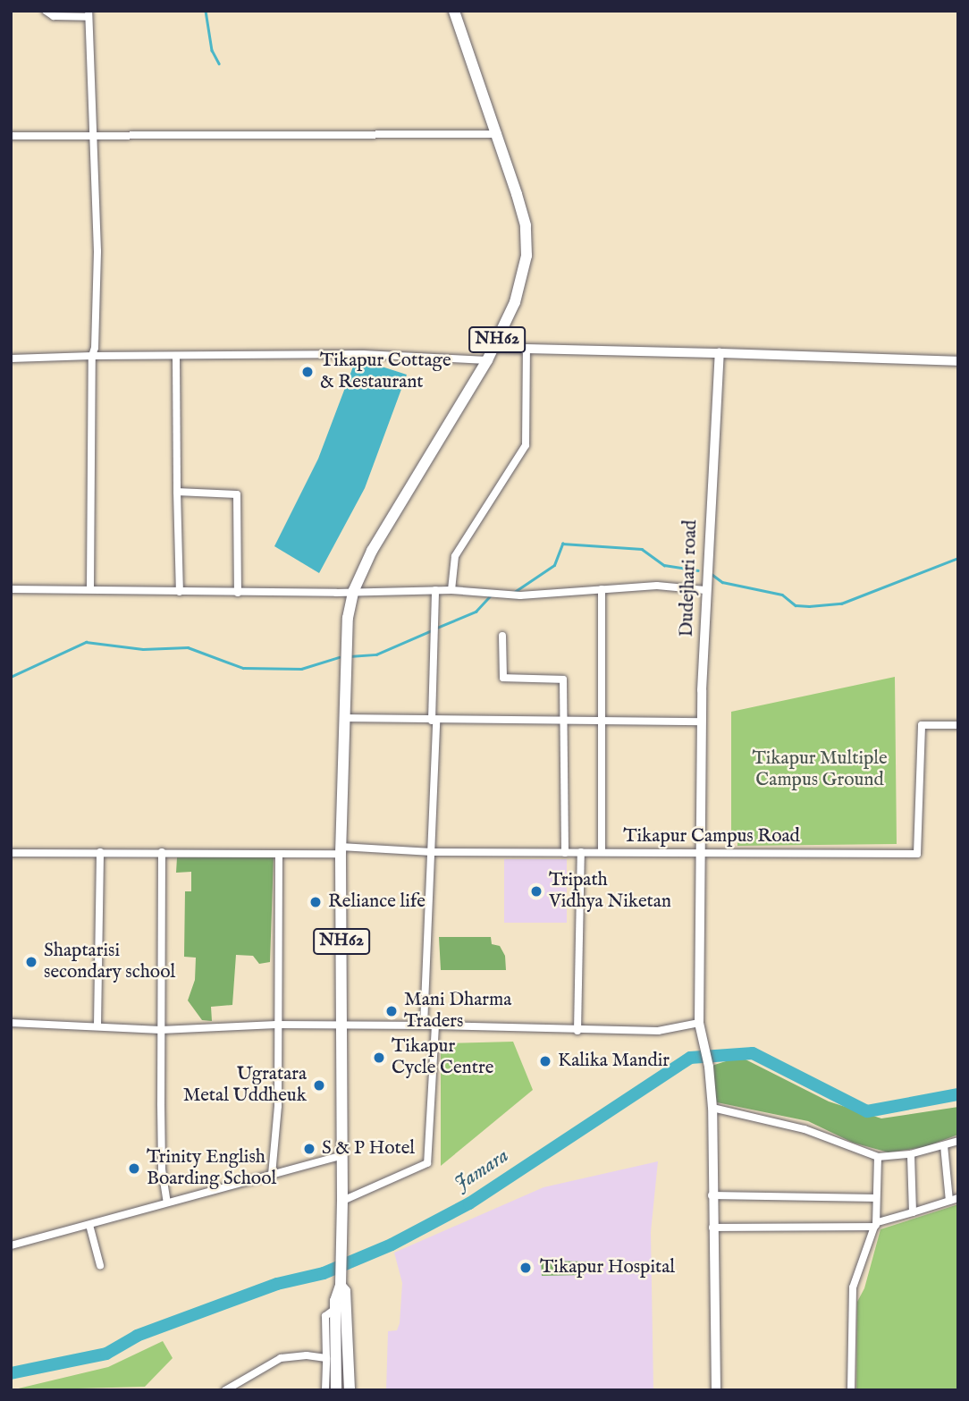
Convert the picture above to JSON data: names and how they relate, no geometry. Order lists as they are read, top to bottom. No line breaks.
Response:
{"streets":{"main road":["NH62"],"street":["Dudejhari road","Tikapur Campus Road"]},"crossings":[["NH62","Tikapur Campus Road"],["Dudejhari road","Tikapur Campus Road"]],"water":["Jamara"],"parks":["Tikapur Multiple Campus Ground"],"places":["Tikapur Cottage & Restaurant","Tripath Vidhya Niketan","Reliance life","Shaptarisi secondary school","Mani Dharma Traders","Tikapur Cycle Centre","Kalika Mandir","Ugratara Metal Uddheuk","S & P Hotel","Trinity English Boarding School","Tikapur Hospital"]}
